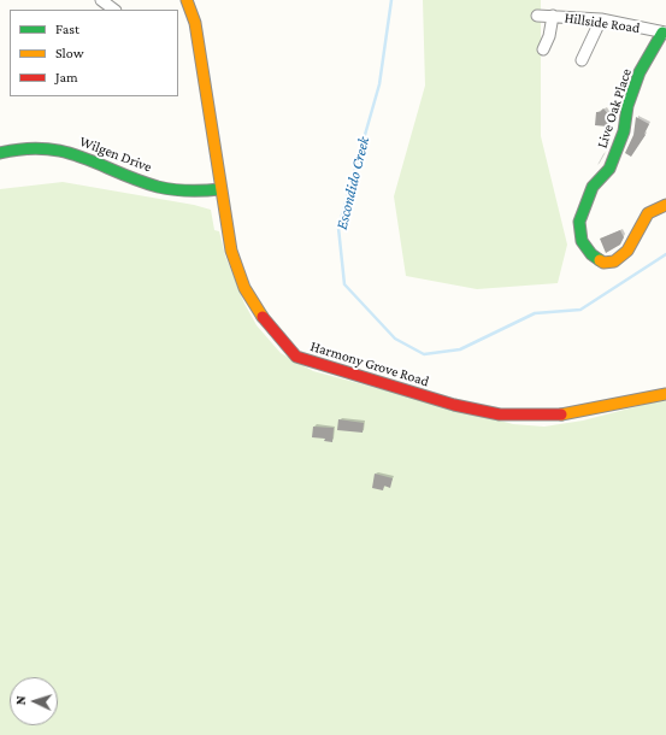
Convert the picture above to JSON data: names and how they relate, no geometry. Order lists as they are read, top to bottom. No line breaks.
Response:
{"streets":{"main road":["Live Oak Place","Wilgen Drive","Harmony Grove Road"],"street":["Hillside Road"]},"crossings":[["Hillside Road","Live Oak Place"],["Wilgen Drive","Harmony Grove Road"]],"water":["Escondido Creek"],"legend":["Fast","Slow","Jam"],"north":"left"}
